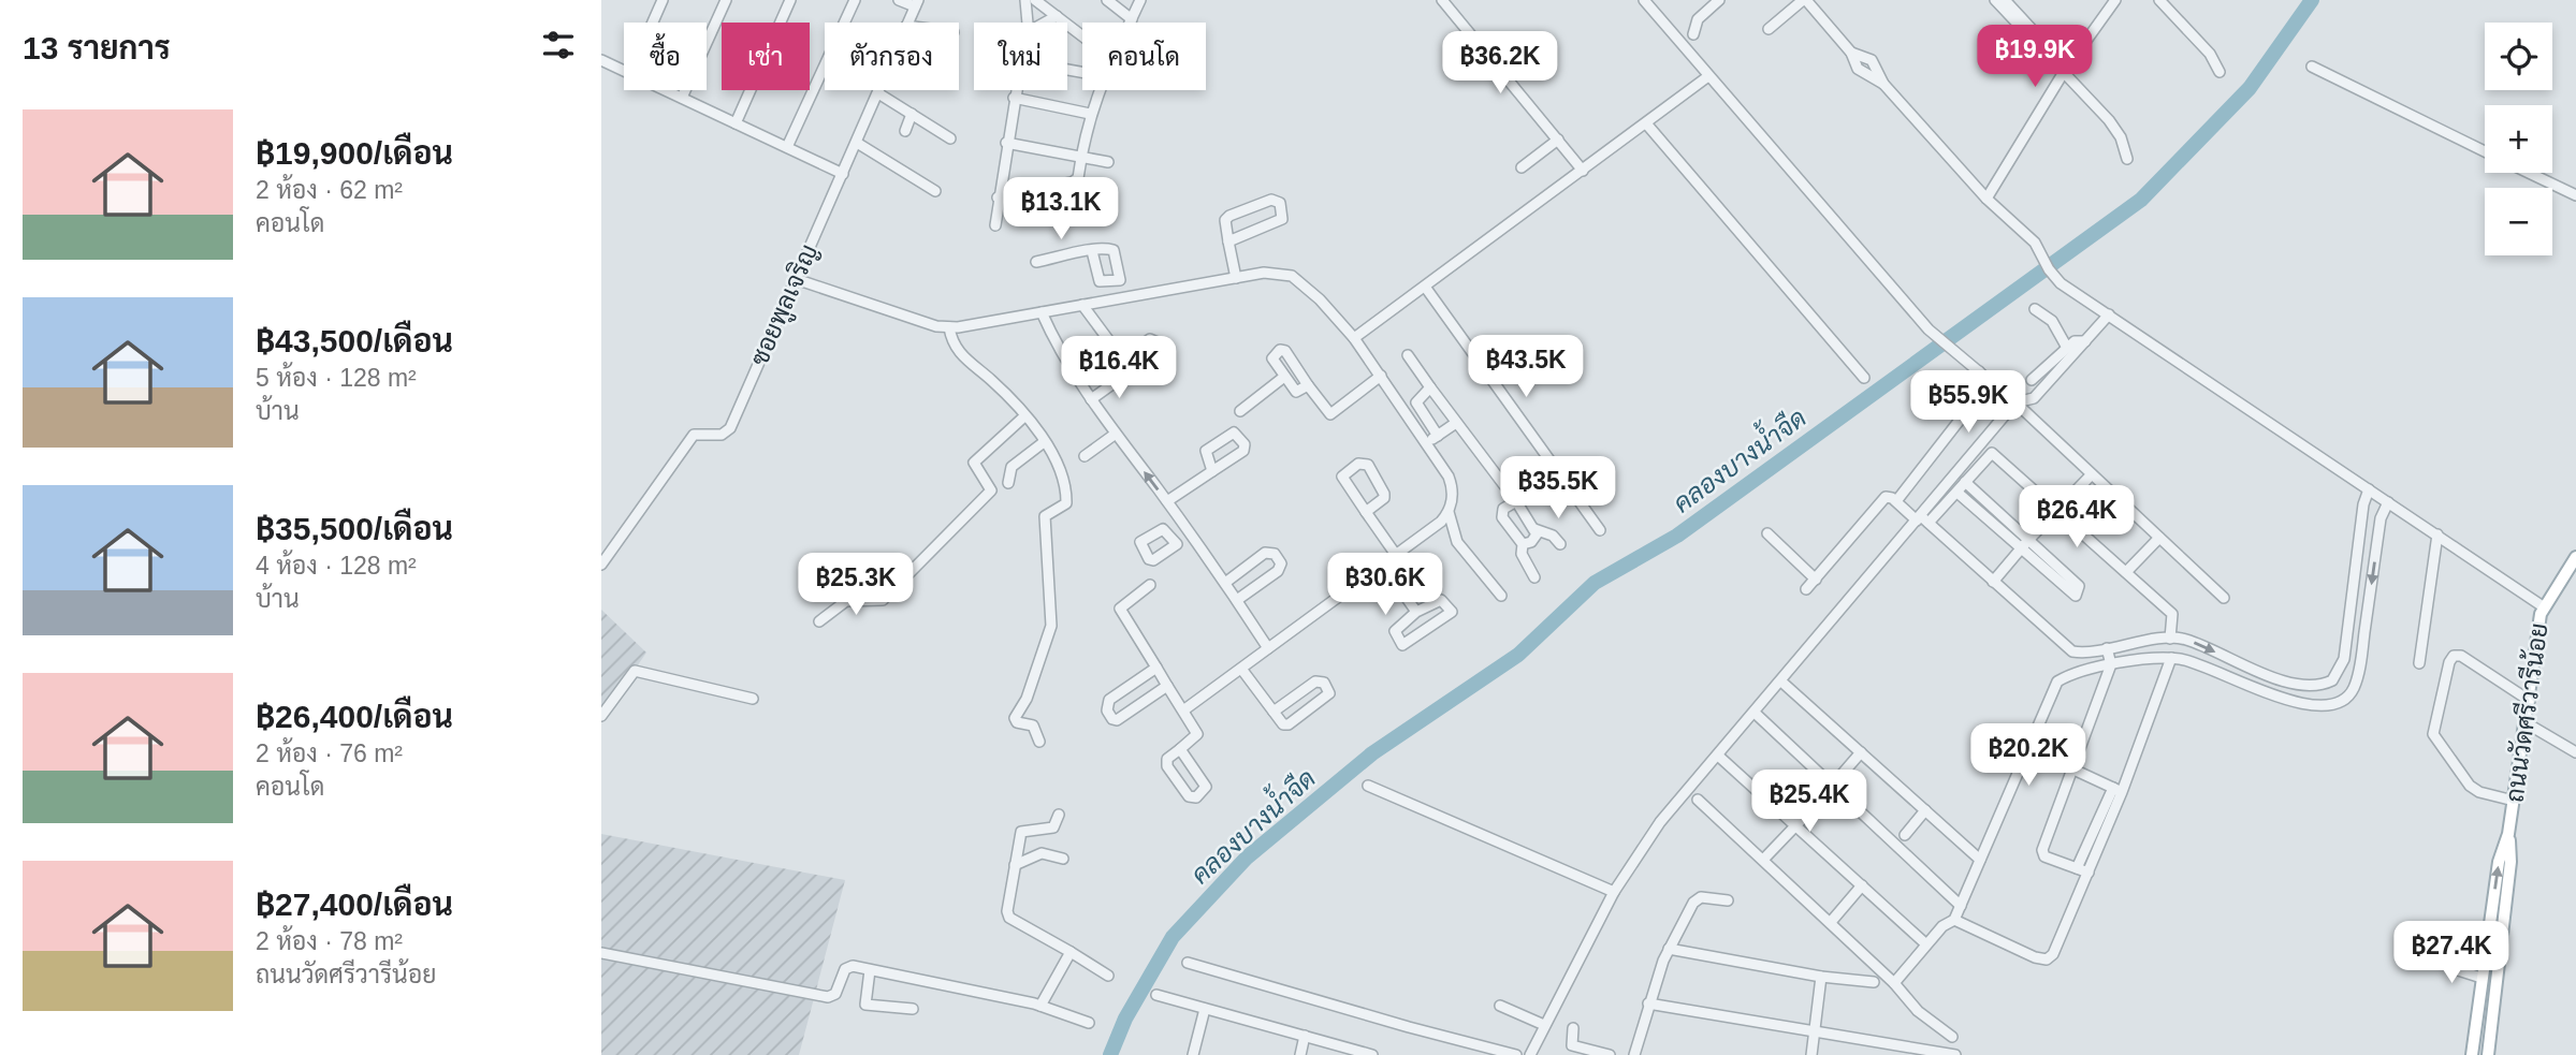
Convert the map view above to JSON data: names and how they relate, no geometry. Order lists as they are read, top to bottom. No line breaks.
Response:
{"streets":{"main road":["ถนนวัดศรีวารีน้อย"],"street":["ซอยพูลเจริญ"]},"water":["คลองบางน้ำจืด"],"page":{"heading":"13 รายการ","map_buttons":["+","−"],"chip":["ซื้อ","เช่า","ตัวกรอง","ใหม่","คอนโด"],"price":["฿19.9K","฿36.2K","฿13.1K","฿43.5K","฿16.4K","฿55.9K","฿35.5K","฿26.4K","฿25.3K","฿30.6K","฿20.2K","฿25.4K","฿27.4K"],"list":[{"name":"฿19,900/เดือน","note":"2 ห้อง · 62 m² · คอนโด"},{"name":"฿43,500/เดือน","note":"5 ห้อง · 128 m² · บ้าน"},{"name":"฿35,500/เดือน","note":"4 ห้อง · 128 m² · บ้าน"},{"name":"฿26,400/เดือน","note":"2 ห้อง · 76 m² · คอนโด"},{"name":"฿27,400/เดือน","note":"2 ห้อง · 78 m² · ถนนวัดศรีวารีน้อย"}]}}
